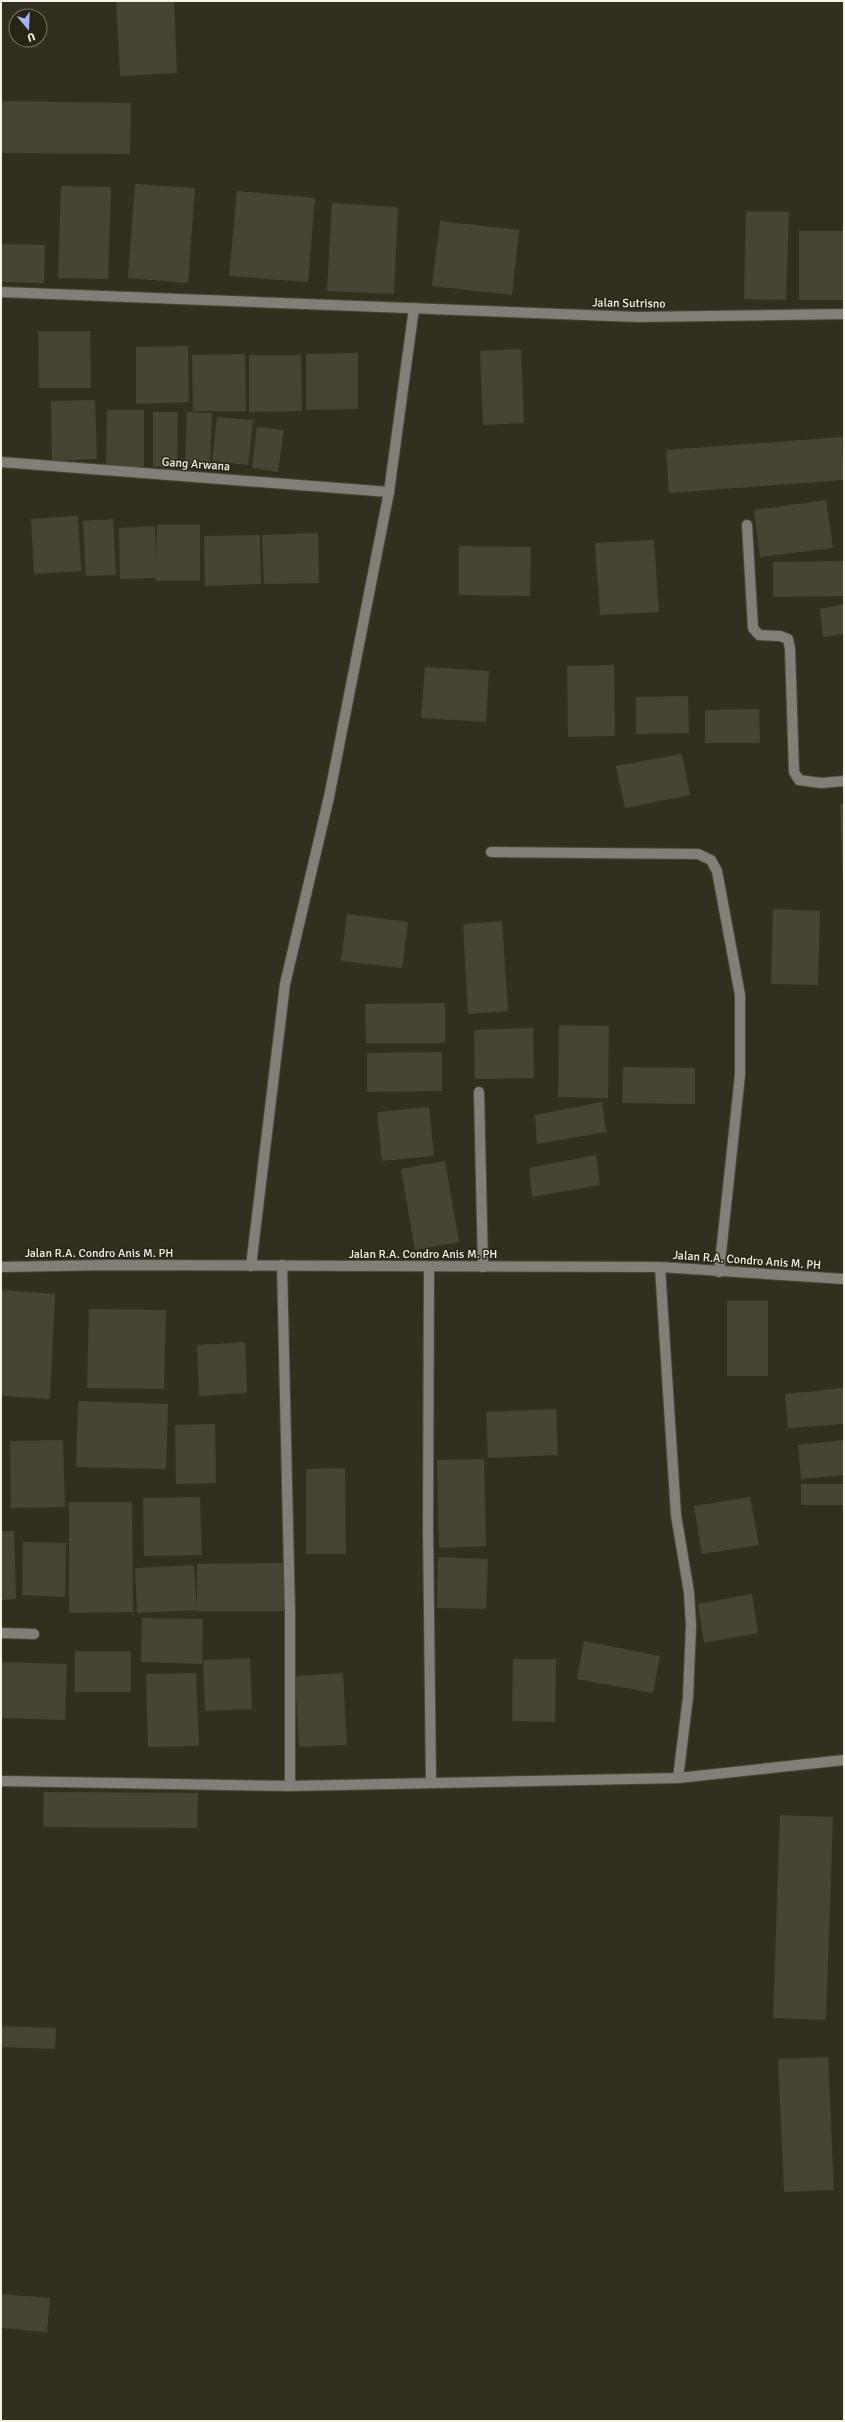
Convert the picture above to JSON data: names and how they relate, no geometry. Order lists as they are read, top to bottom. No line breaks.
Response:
{"streets":{"street":["Jalan Sutrisno","Gang Arwana","Jalan R.A. Condro Anis M. PH"]},"north":"bottom"}
